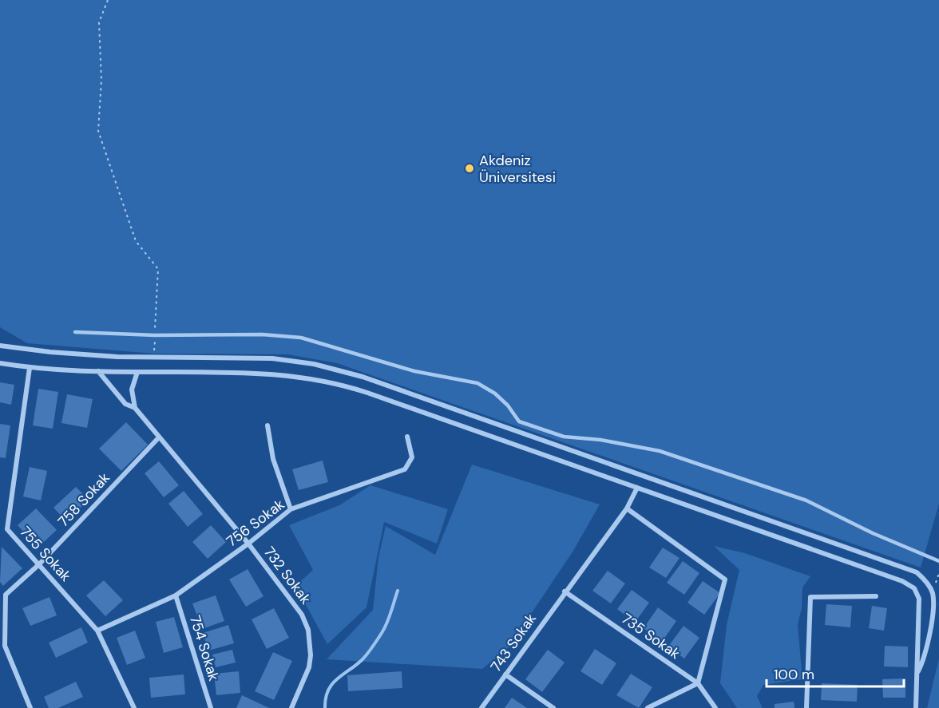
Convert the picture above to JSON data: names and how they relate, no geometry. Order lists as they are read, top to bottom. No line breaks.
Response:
{"streets":{"street":["758 Sokak","756 Sokak","755 Sokak","732 Sokak","735 Sokak","743 Sokak","754 Sokak"]},"crossings":[["758 Sokak","755 Sokak"],["758 Sokak","732 Sokak"],["756 Sokak","755 Sokak"],["756 Sokak","732 Sokak"],["756 Sokak","754 Sokak"],["735 Sokak","743 Sokak"]],"places":["Akdeniz Üniversitesi"],"scale_bar":"100 m"}
